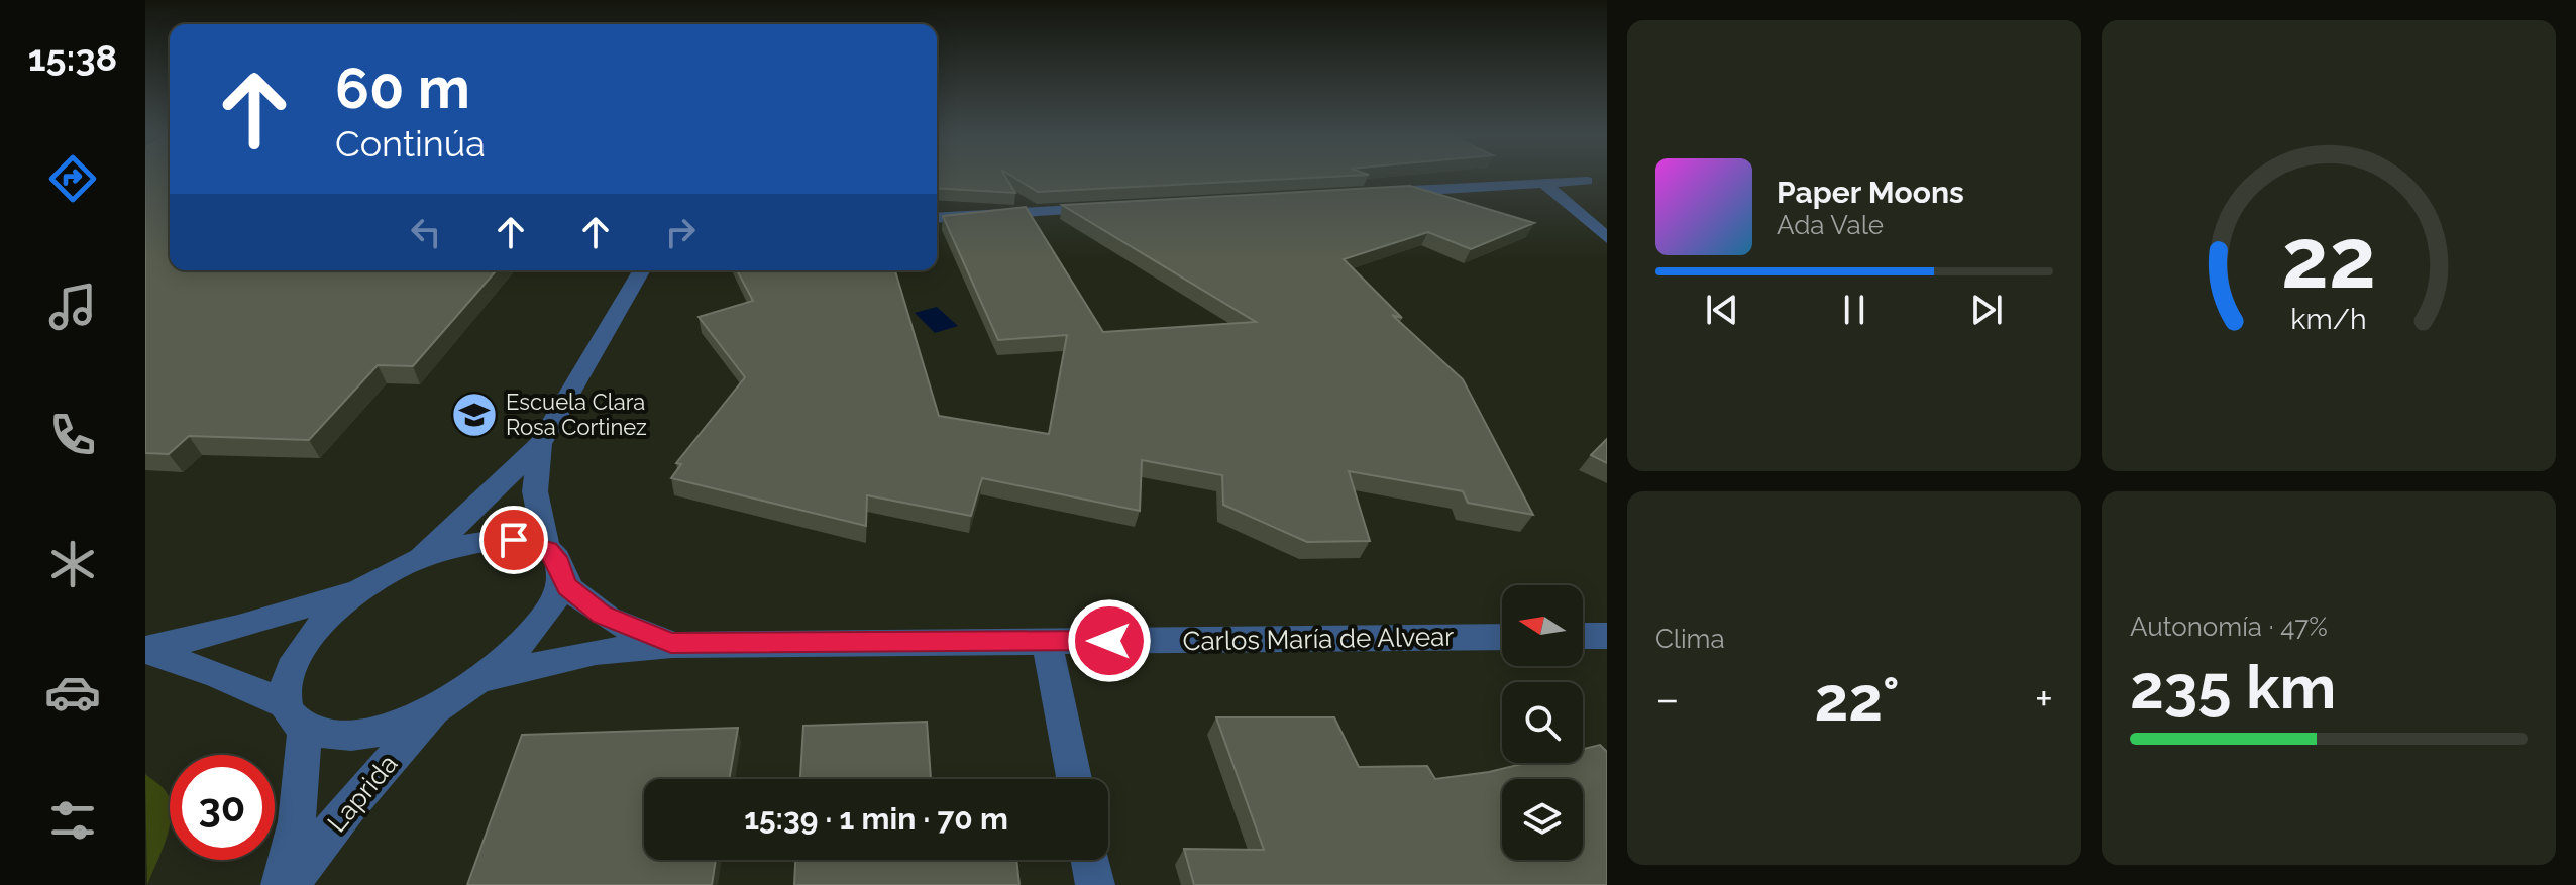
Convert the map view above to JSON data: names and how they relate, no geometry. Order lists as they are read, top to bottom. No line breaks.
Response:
{"streets":{"street":["Carlos María de Alvear","Laprida"]},"places":{"school or university":["Escuela Clara Rosa Cortinez"]},"north":"left","page":{"tabs":"15:38","turn":["60 m","Continúa"],"song":["Paper Moons","Ada Vale"],"tile":["Clima",["Autonomía · 47%","235 km"]],"heat":["−","22°","+"],"limit":"30","trip":"15:39 · 1 min · 70 m","gauge":["22","km/h"]}}
